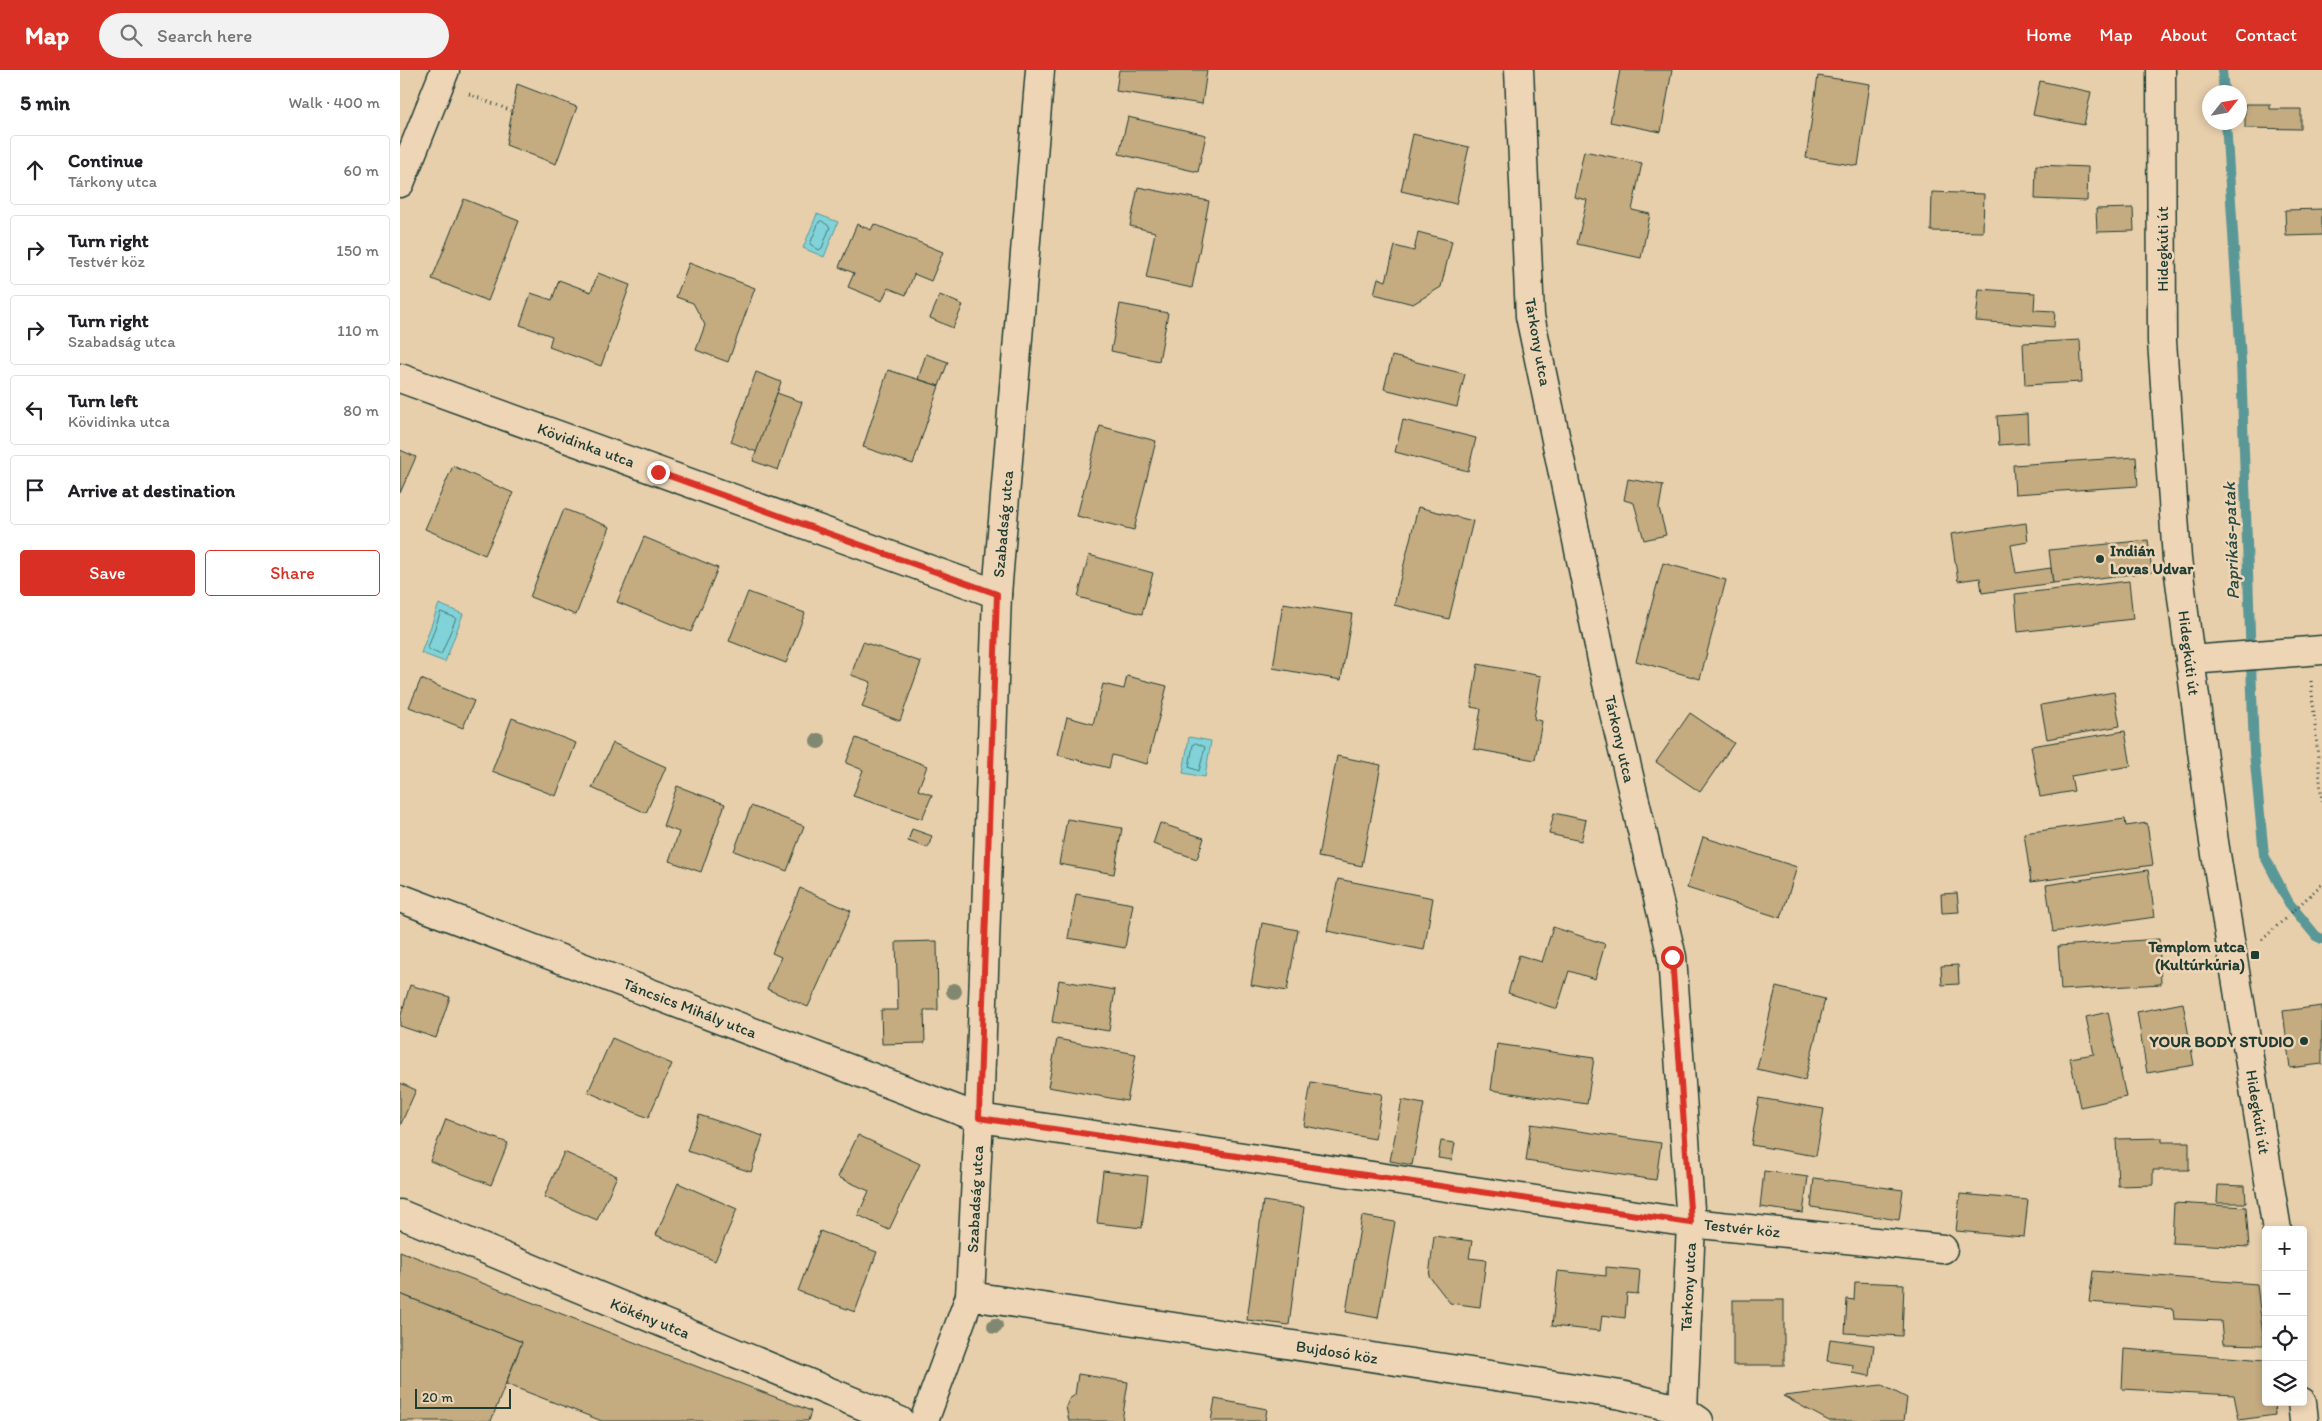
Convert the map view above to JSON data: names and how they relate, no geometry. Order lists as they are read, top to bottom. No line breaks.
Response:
{"streets":{"street":["Hidegkúti út","Tárkony utca","Kövidinka utca","Szabadság utca","Táncsics Mihály utca","Testvér köz","Kökény utca","Bujdosó köz"]},"crossings":[["Tárkony utca","Testvér köz"],["Tárkony utca","Bujdosó köz"],["Kövidinka utca","Szabadság utca"],["Szabadság utca","Táncsics Mihály utca"],["Szabadság utca","Testvér köz"],["Szabadság utca","Bujdosó köz"],["Táncsics Mihály utca","Testvér köz"]],"water":["Paprikás-patak"],"places":{"other":["Indián Lovas Udvar","YOUR BODY STUDIO"],"transit":["Templom utca (Kultúrkúria)"]},"scale_bar":"20 m","north":"top right","page":{"header":"Map","search":"Search here","nav":["Home","Map","About","Contact"],"heading":["5 min","Walk · 400 m"],"list":[["Continue","Tárkony utca","60 m"],["Turn right","Testvér köz","150 m"],["Turn right","Szabadság utca","110 m"],["Turn left","Kövidinka utca","80 m"],"Arrive at destination"],"buttons":["Save","Share"],"map_buttons":["+","−"],"scale":"20 m"}}
